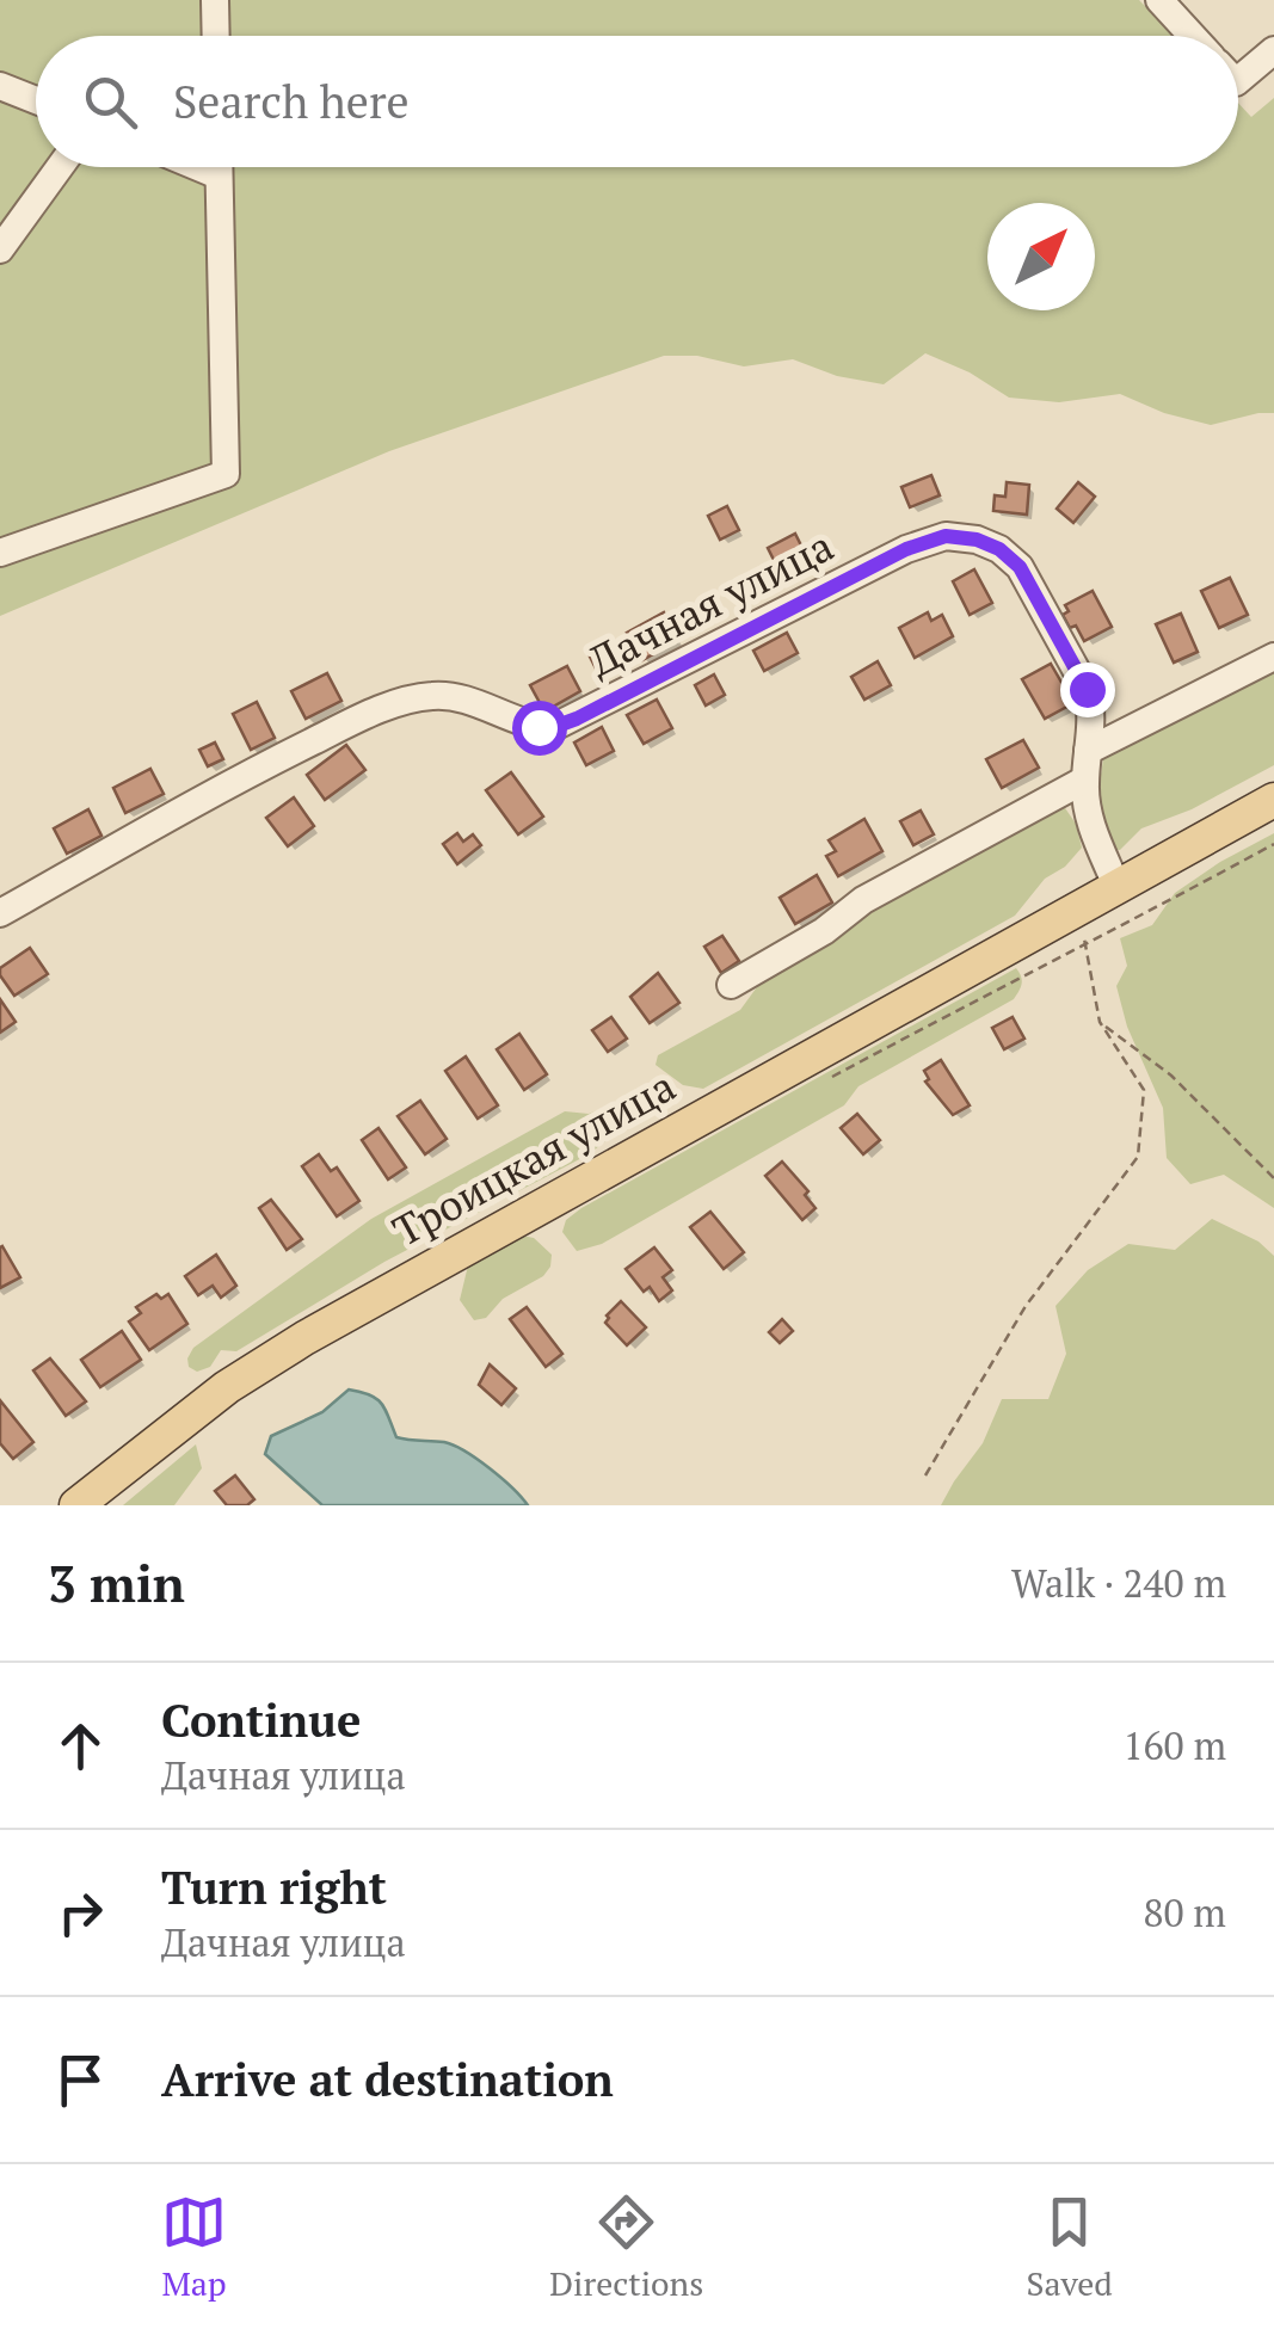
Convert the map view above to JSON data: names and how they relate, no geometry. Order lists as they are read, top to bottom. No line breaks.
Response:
{"streets":{"main road":["Троицкая улица"],"street":["Дачная улица"]},"crossings":[["Дачная улица","Троицкая улица"]],"north":"top right","page":{"search":"Search here","heading":["3 min","Walk · 240 m"],"list":[["Continue","Дачная улица","160 m"],["Turn right","Дачная улица","80 m"],"Arrive at destination"],"nav":["Map","Directions","Saved"]}}
